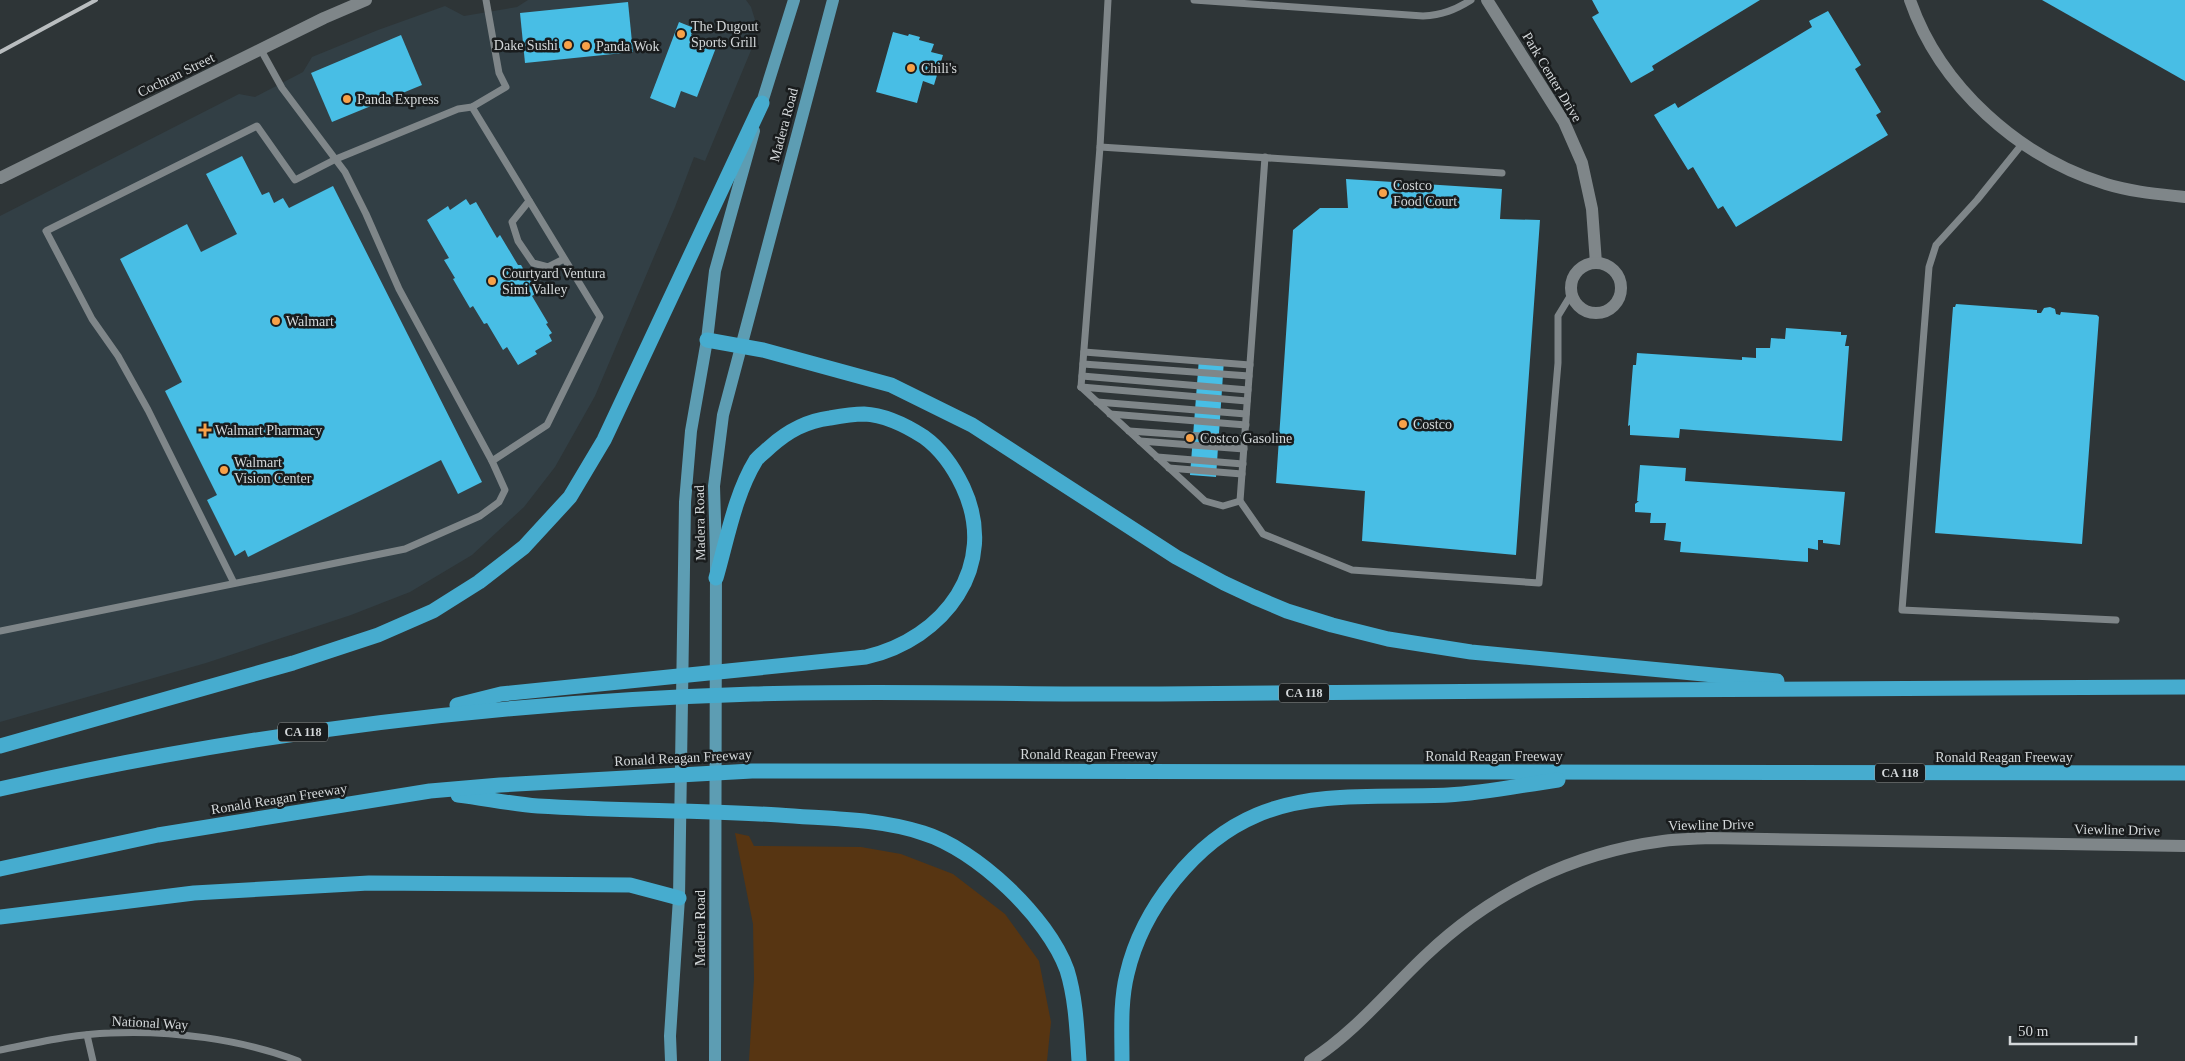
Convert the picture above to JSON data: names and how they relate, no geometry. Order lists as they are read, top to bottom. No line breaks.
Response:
{"streets":{"highway":["CA 118","Ronald Reagan Freeway"],"main road":["Madera Road"],"street":["Cochran Street","Park Center Drive","Viewline Drive"],"lane":["National Way"]},"places":{"other":["The Dugout Sports Grill","Dake Sushi","Panda Wok","Chili's","Panda Express","Costco Food Court","Courtyard Ventura Simi Valley","Walmart","Costco","Costco Gasoline","Walmart Vision Center"],"health":["Walmart Pharmacy"]},"scale_bar":"50 m"}
